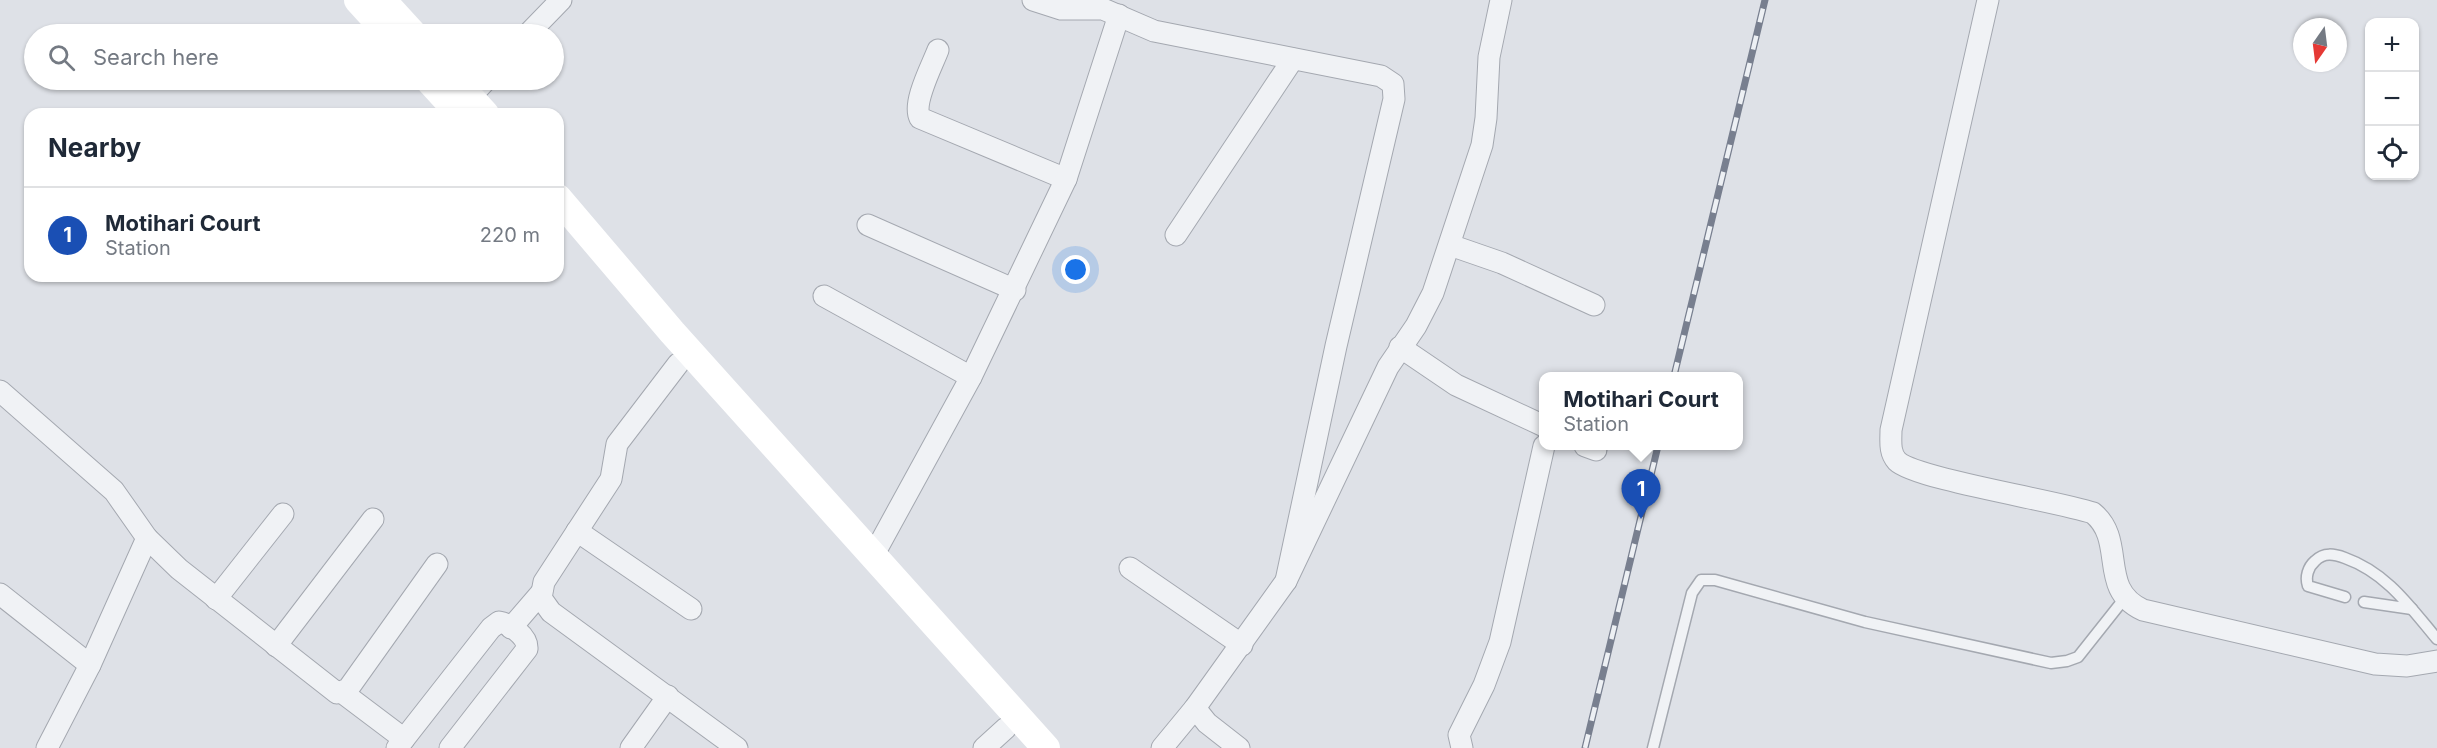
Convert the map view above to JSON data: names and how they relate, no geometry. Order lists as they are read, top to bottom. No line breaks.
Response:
{"north":"bottom","page":{"map_buttons":["+","−"],"search":"Search here","heading":"Nearby","list":[{"mark":"1","name":"Motihari Court","note":"Station","value":"220 m"}],"popup":["Motihari Court","Station"],"pins":"1"}}
